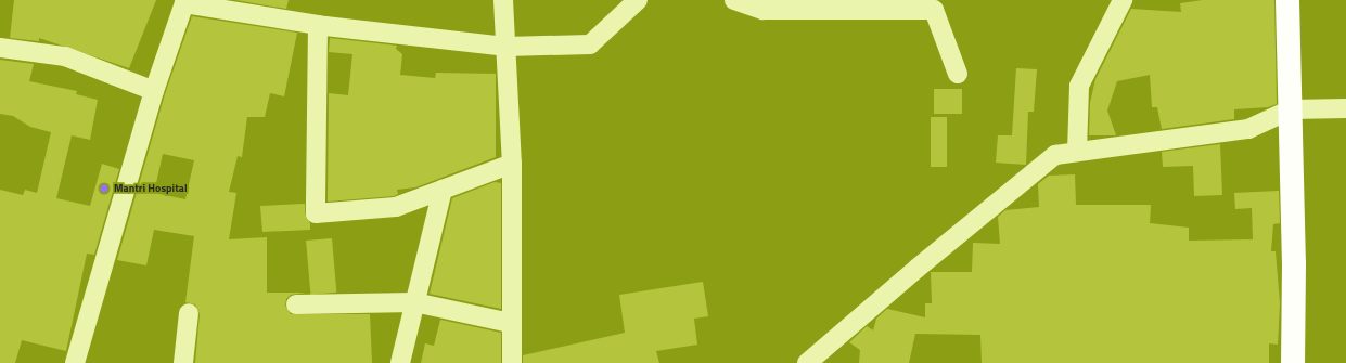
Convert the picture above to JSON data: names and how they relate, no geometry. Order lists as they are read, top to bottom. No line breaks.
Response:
{"places":["Mantri Hospital"]}
